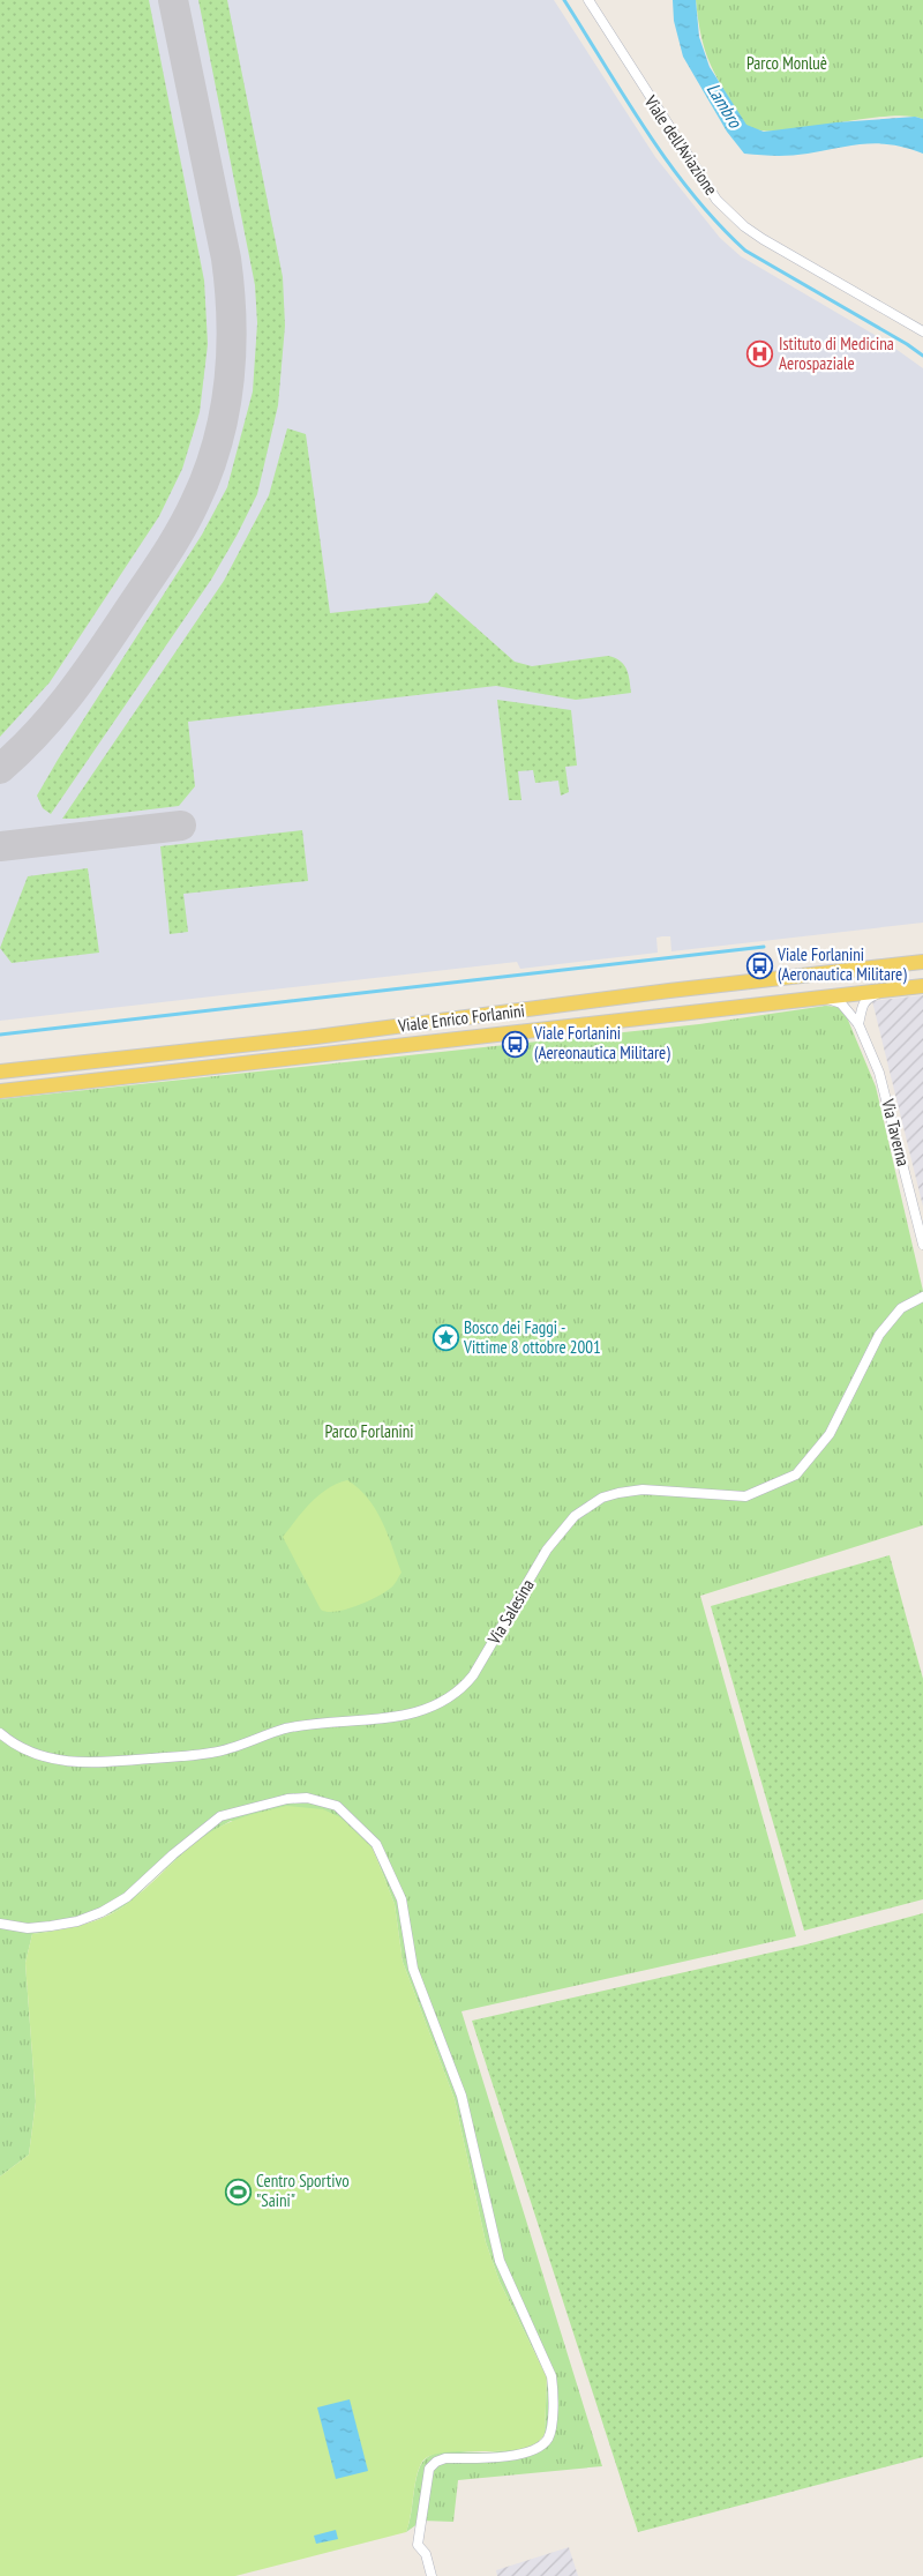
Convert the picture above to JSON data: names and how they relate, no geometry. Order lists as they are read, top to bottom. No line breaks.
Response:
{"streets":{"main road":["Viale Enrico Forlanini"],"street":["Viale dell'Aviazione","Via Taverna","Via Salesina"]},"crossings":[["Viale Enrico Forlanini","Via Taverna"]],"water":["Lambro"],"parks":["Parco Monluè","Parco Forlanini"],"places":{"hospital":["Istituto di Medicina Aerospaziale"],"bus stop":["Viale Forlanini (Aeronautica Militare)","Viale Forlanini (Aereonautica Militare)"],"place":["Bosco dei Faggi - Vittime 8 ottobre 2001"],"sports":["Centro Sportivo \"Saini\""]}}
